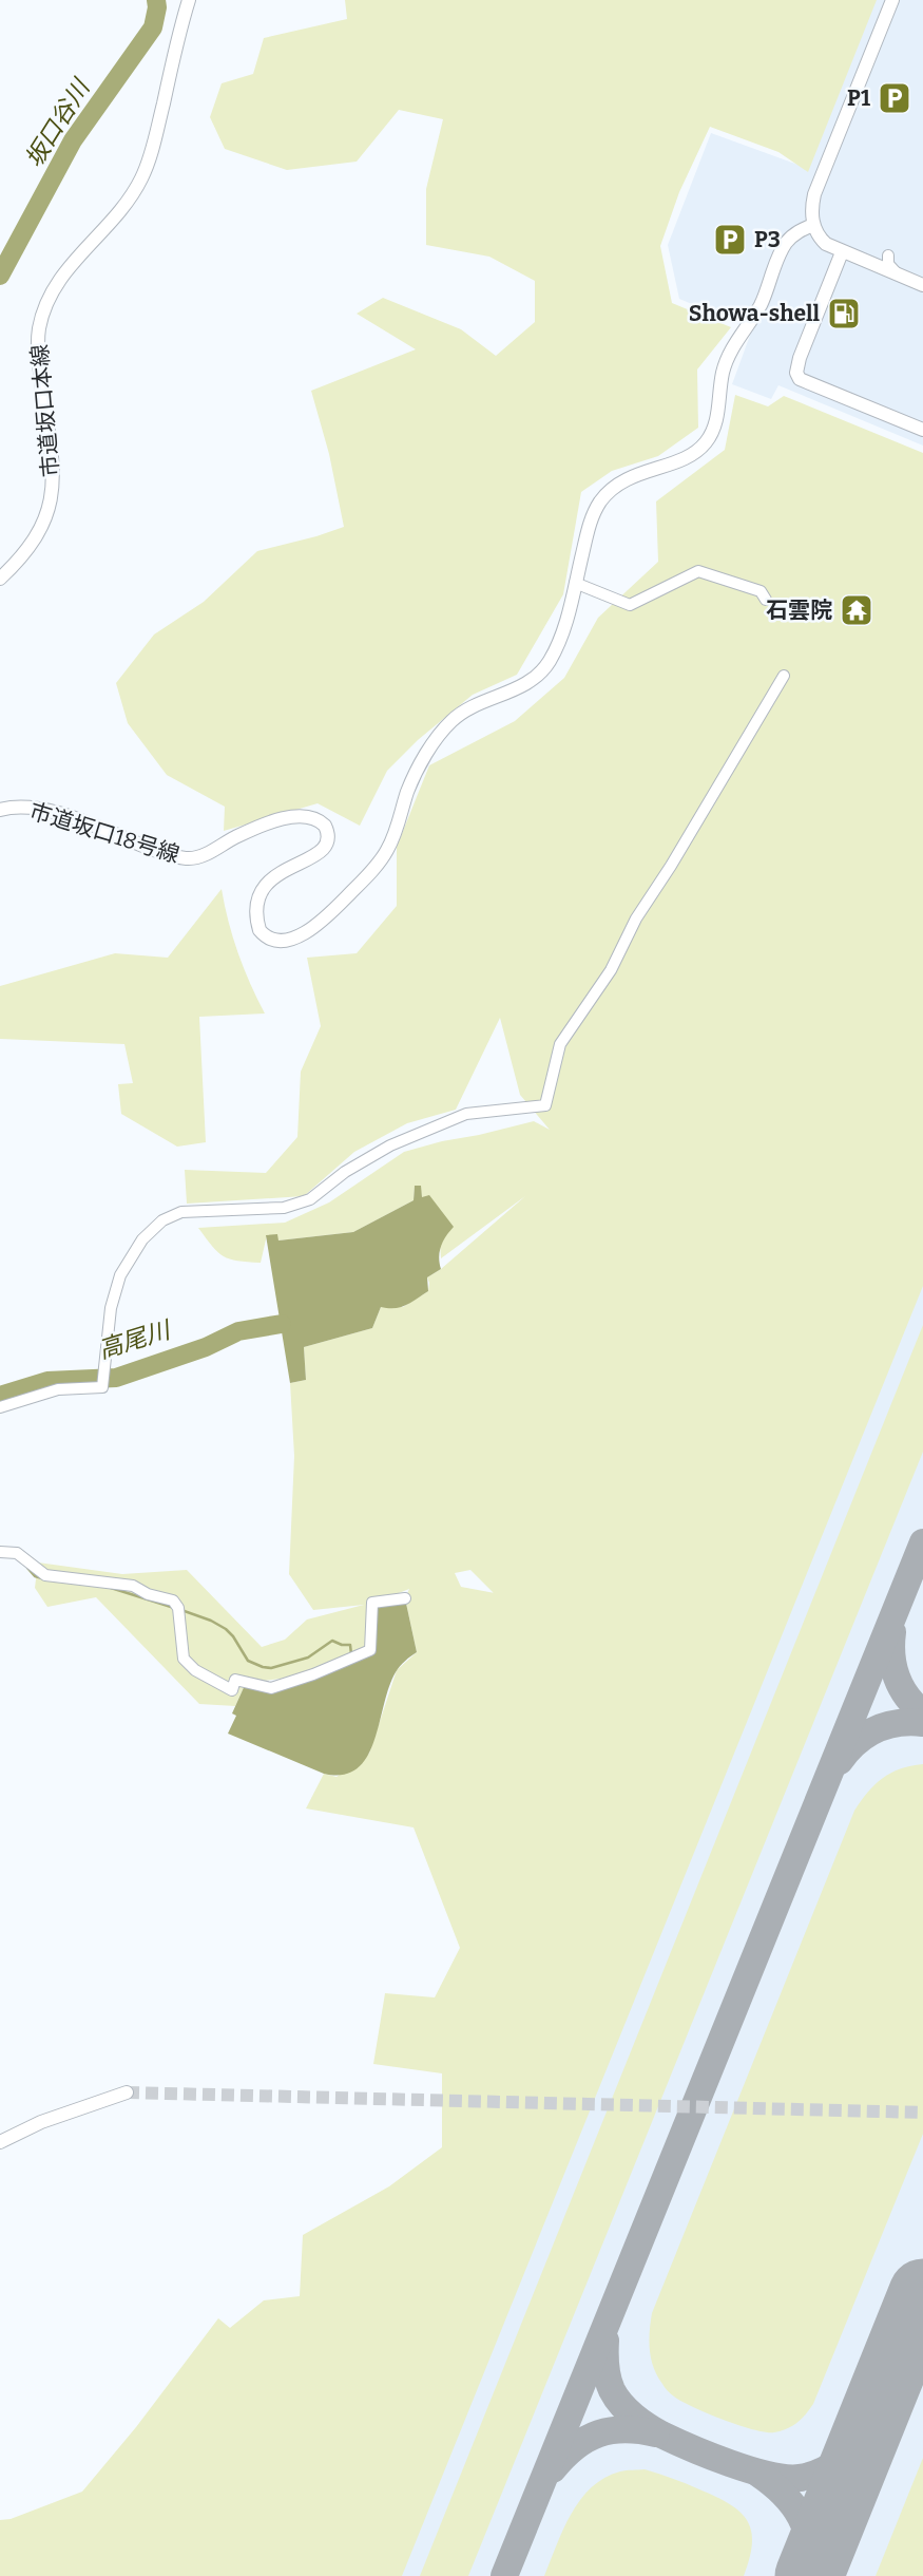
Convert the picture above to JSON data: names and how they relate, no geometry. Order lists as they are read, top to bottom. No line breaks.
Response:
{"streets":{"street":["市道坂口本線","市道坂口18号線"]},"water":["坂口谷川","高尾川"],"places":{"parking":["P1","P3"],"fuel station":["Showa-shell"],"temple":["石雲院"]}}
